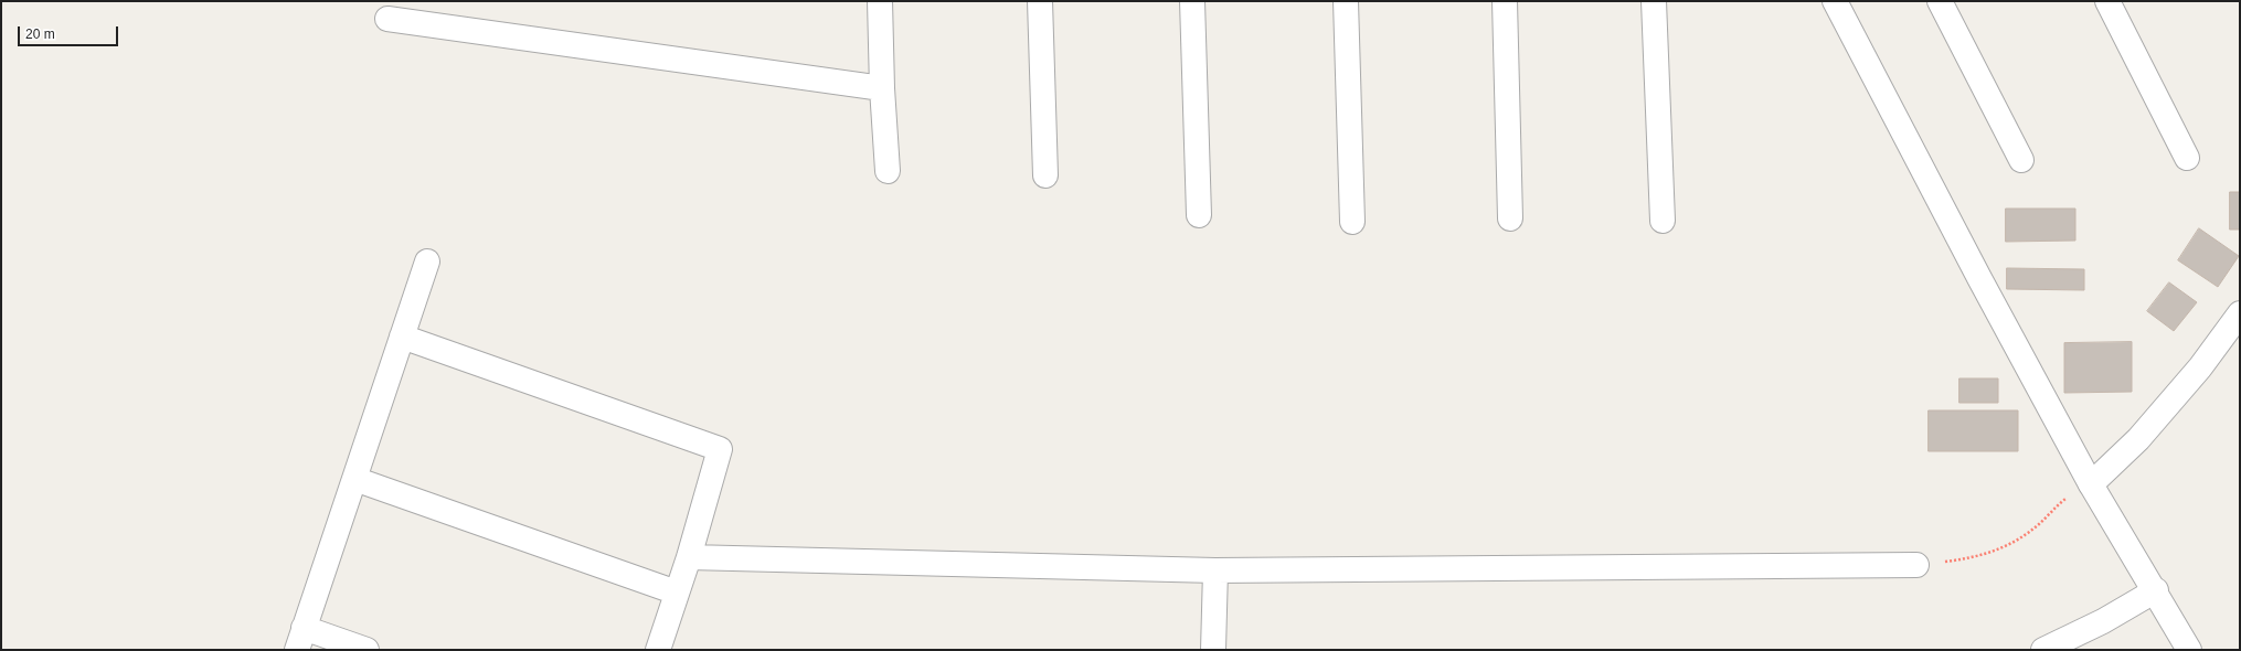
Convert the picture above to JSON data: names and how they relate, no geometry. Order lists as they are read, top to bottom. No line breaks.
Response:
{"scale_bar":"20 m"}
